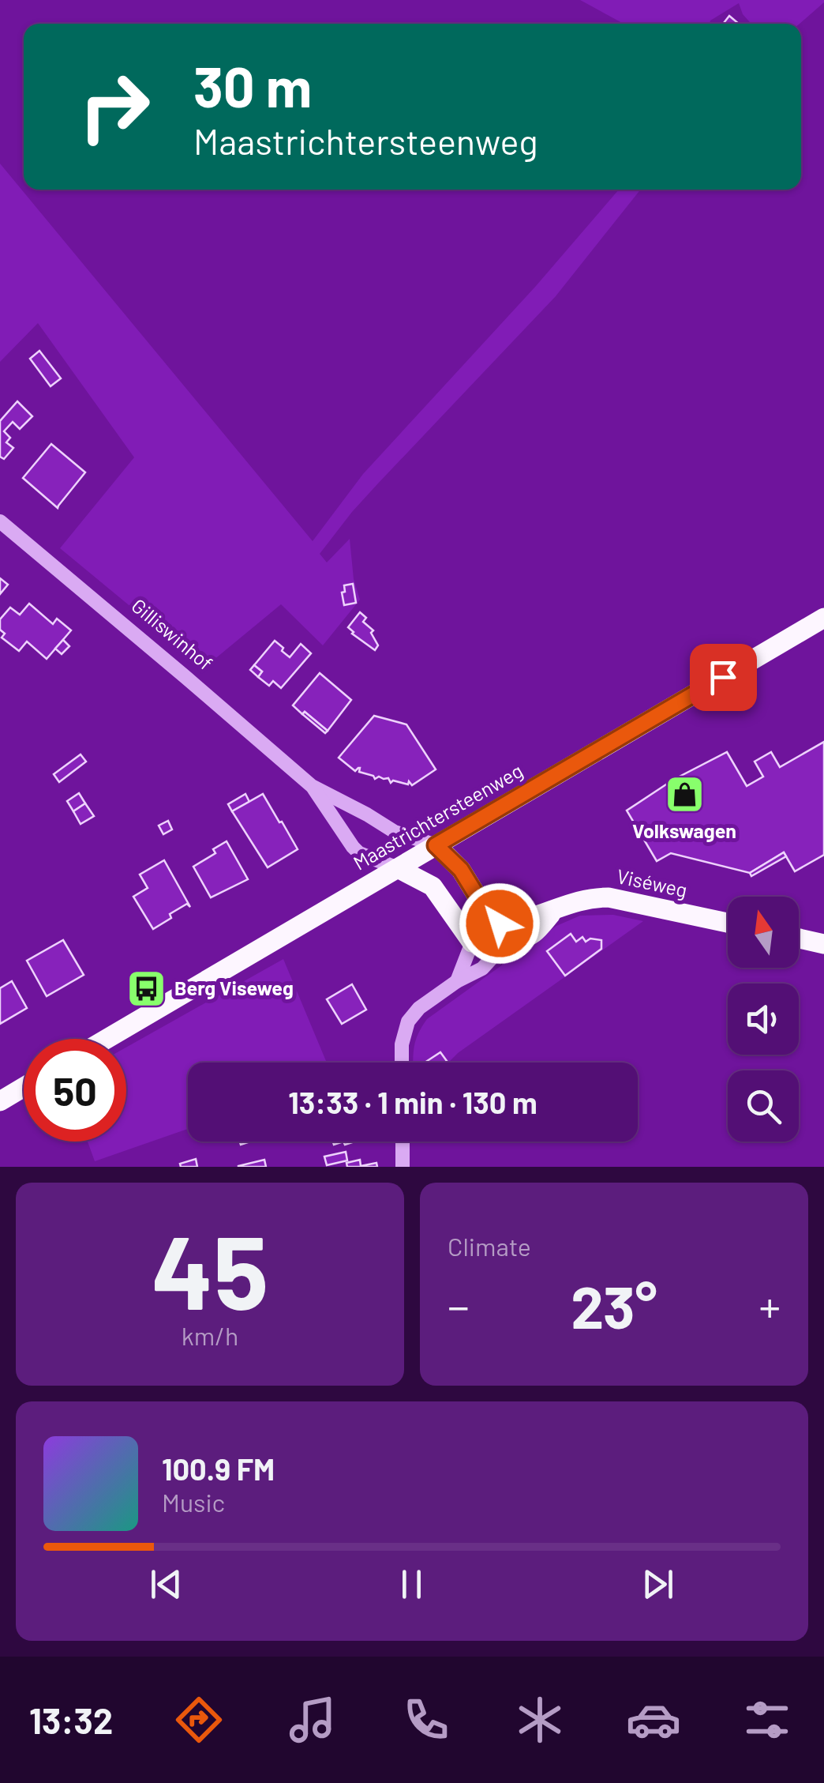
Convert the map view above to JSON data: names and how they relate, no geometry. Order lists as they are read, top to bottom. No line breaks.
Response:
{"streets":{"main road":["Gilliswinhof","Maastrichtersteenweg","Viséweg"]},"crossings":[["Gilliswinhof","Maastrichtersteenweg"],["Gilliswinhof","Viséweg"]],"places":{"shop":["Volkswagen"],"bus stop":["Berg Viseweg"]},"north":"top","page":{"turn":["30 m","Maastrichtersteenweg"],"limit":"50","trip":"13:33 · 1 min · 130 m","tile":[["45","km/h"],"Climate"],"heat":["−","23°","+"],"song":["100.9 FM","Music"],"tabs":"13:32"}}
